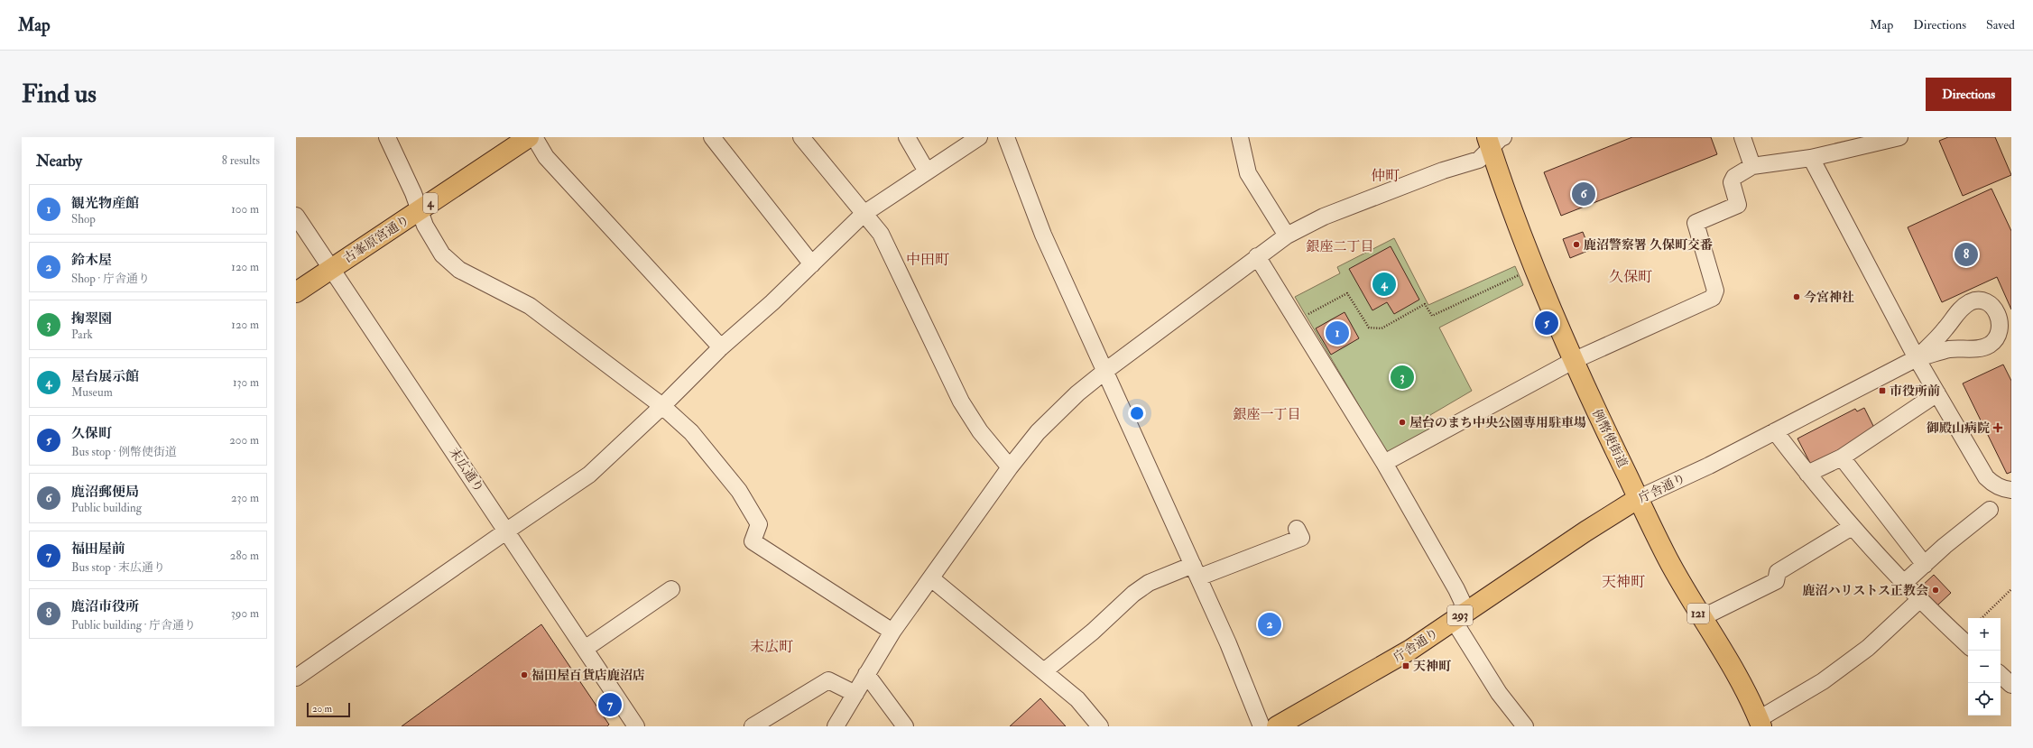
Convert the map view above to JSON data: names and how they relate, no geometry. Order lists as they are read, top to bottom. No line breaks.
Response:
{"streets":{"main road":["4","古峯原宮通り","例幣使街道","庁舎通り","121","293"],"street":["末広通り"]},"crossings":[["古峯原宮通り","末広通り"],["例幣使街道","庁舎通り"]],"districts":["仲町","銀座二丁目","中田町","久保町","銀座一丁目","天神町","末広町"],"places":{"other":["鹿沼警察署 久保町交番","今宮神社","屋台のまち中央公園専用駐車場","鹿沼ハリストス正教会","福田屋百貨店鹿沼店"],"transit":["市役所前","天神町"],"health":["御殿山病院"]},"scale_bar":"20 m","page":{"header":"Map","nav":["Map","Directions","Saved"],"buttons":"Directions","title":"Find us","heading":["Nearby","8 results"],"pins":["6","8","4","5","1","3","2","7"],"list":[{"mark":"1","name":"観光物産館","note":"Shop","value":"100 m"},{"mark":"2","name":"鈴木屋","note":"Shop · 庁舎通り","value":"120 m"},{"mark":"3","name":"掬翠園","note":"Park","value":"120 m"},{"mark":"4","name":"屋台展示館","note":"Museum","value":"130 m"},{"mark":"5","name":"久保町","note":"Bus stop · 例幣使街道","value":"200 m"},{"mark":"6","name":"鹿沼郵便局","note":"Public building","value":"230 m"},{"mark":"7","name":"福田屋前","note":"Bus stop · 末広通り","value":"280 m"},{"mark":"8","name":"鹿沼市役所","note":"Public building · 庁舎通り","value":"390 m"}],"map_buttons":["+","−"],"scale":"20 m"}}
